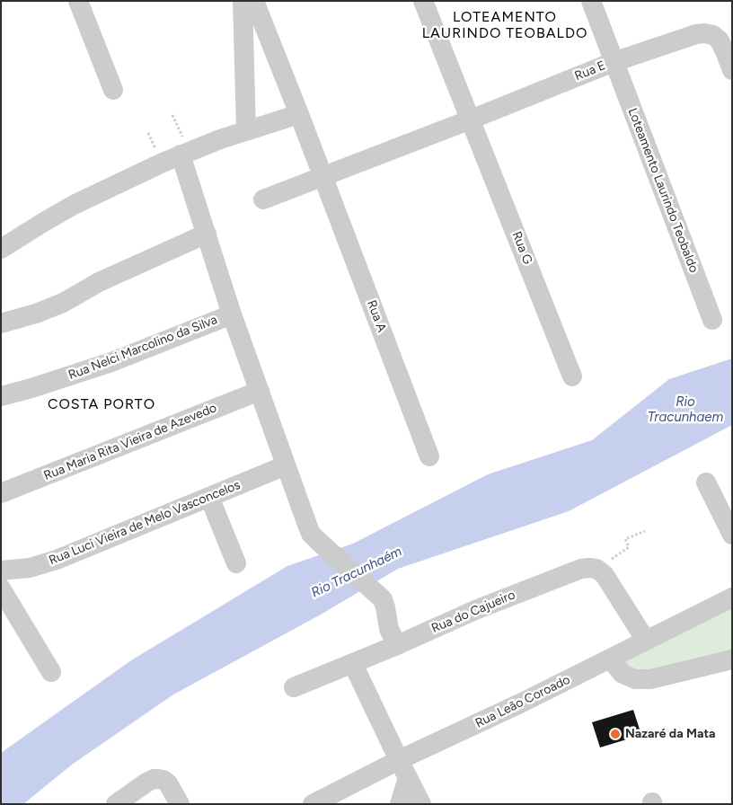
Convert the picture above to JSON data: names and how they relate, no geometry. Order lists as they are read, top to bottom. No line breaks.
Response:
{"streets":{"street":["Rua E","Loteamento Laurindo Teobaldo","Rua G","Rua A","Rua Nelci Marcolino da Silva","Rua Maria Rita Vieira de Azevedo","Rua Luci Vieira de Melo Vasconcelos","Rua do Cajueiro","Rua Leão Coroado"]},"crossings":[["Rua E","Loteamento Laurindo Teobaldo"],["Rua E","Rua G"],["Rua E","Rua A"]],"districts":["LOTEAMENTO LAURINDO TEOBALDO","COSTA PORTO"],"water":["Rio Tracunhaem","Rio Tracunhaém"],"places":["Nazaré da Mata"]}
